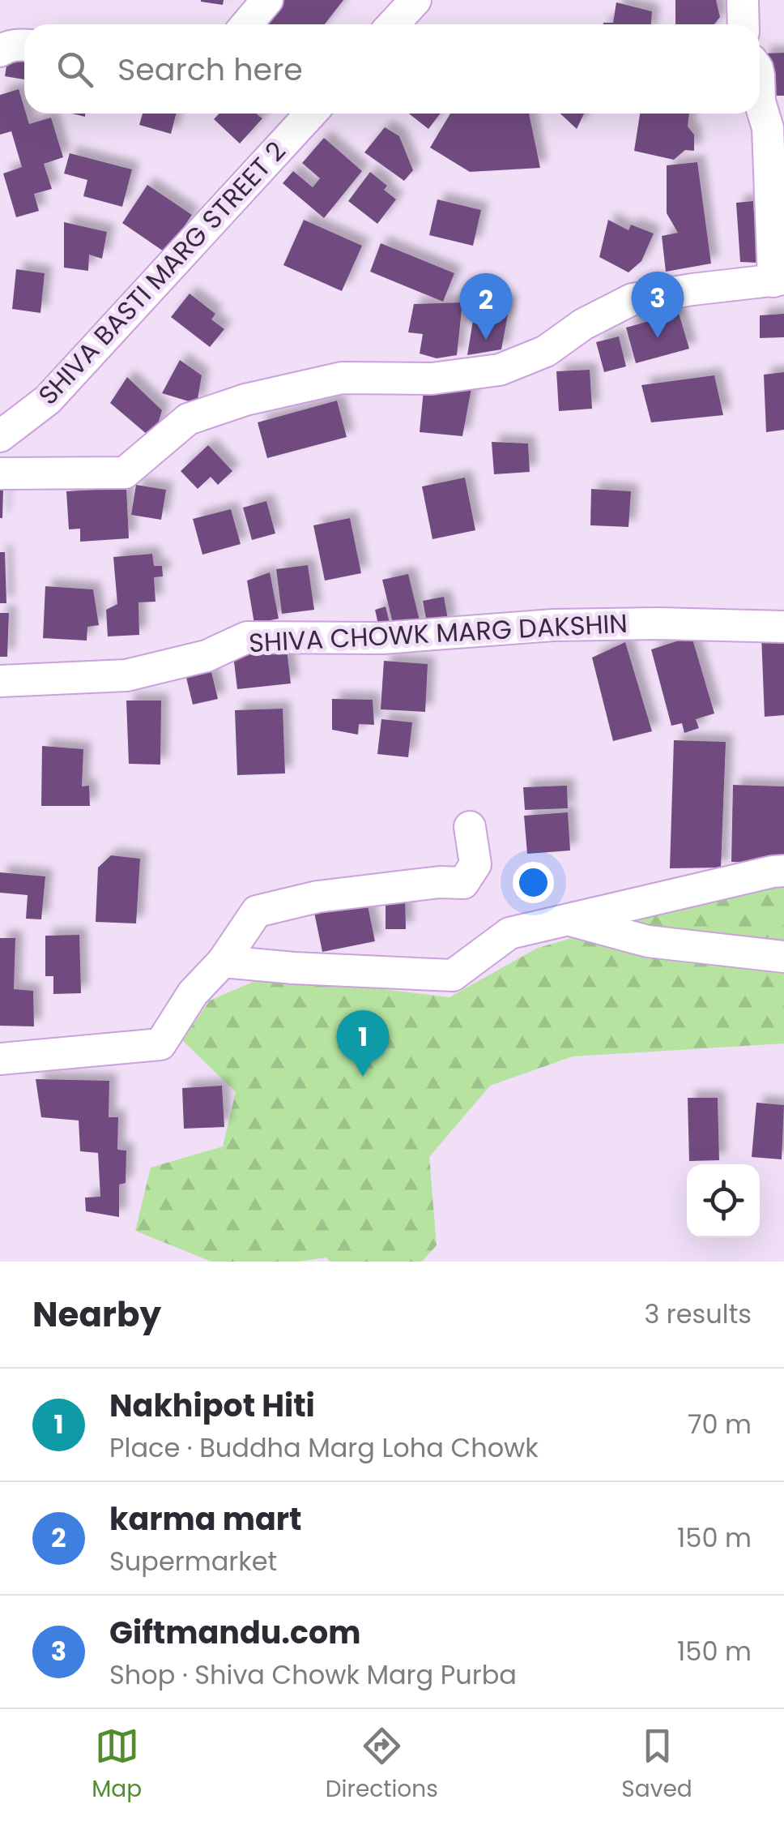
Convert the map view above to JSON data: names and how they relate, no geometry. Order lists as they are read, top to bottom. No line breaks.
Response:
{"streets":{"street":["SHIVA BASTI MARG STREET 2","SHIVA CHOWK MARG DAKSHIN"]},"page":{"search":"Search here","pins":["3","2","1"],"heading":["Nearby","3 results"],"list":[{"mark":"1","name":"Nakhipot Hiti","note":"Place · Buddha Marg Loha Chowk","value":"70 m"},{"mark":"2","name":"karma mart","note":"Supermarket","value":"150 m"},{"mark":"3","name":"Giftmandu.com","note":"Shop · Shiva Chowk Marg Purba","value":"150 m"}],"nav":["Map","Directions","Saved"]}}
